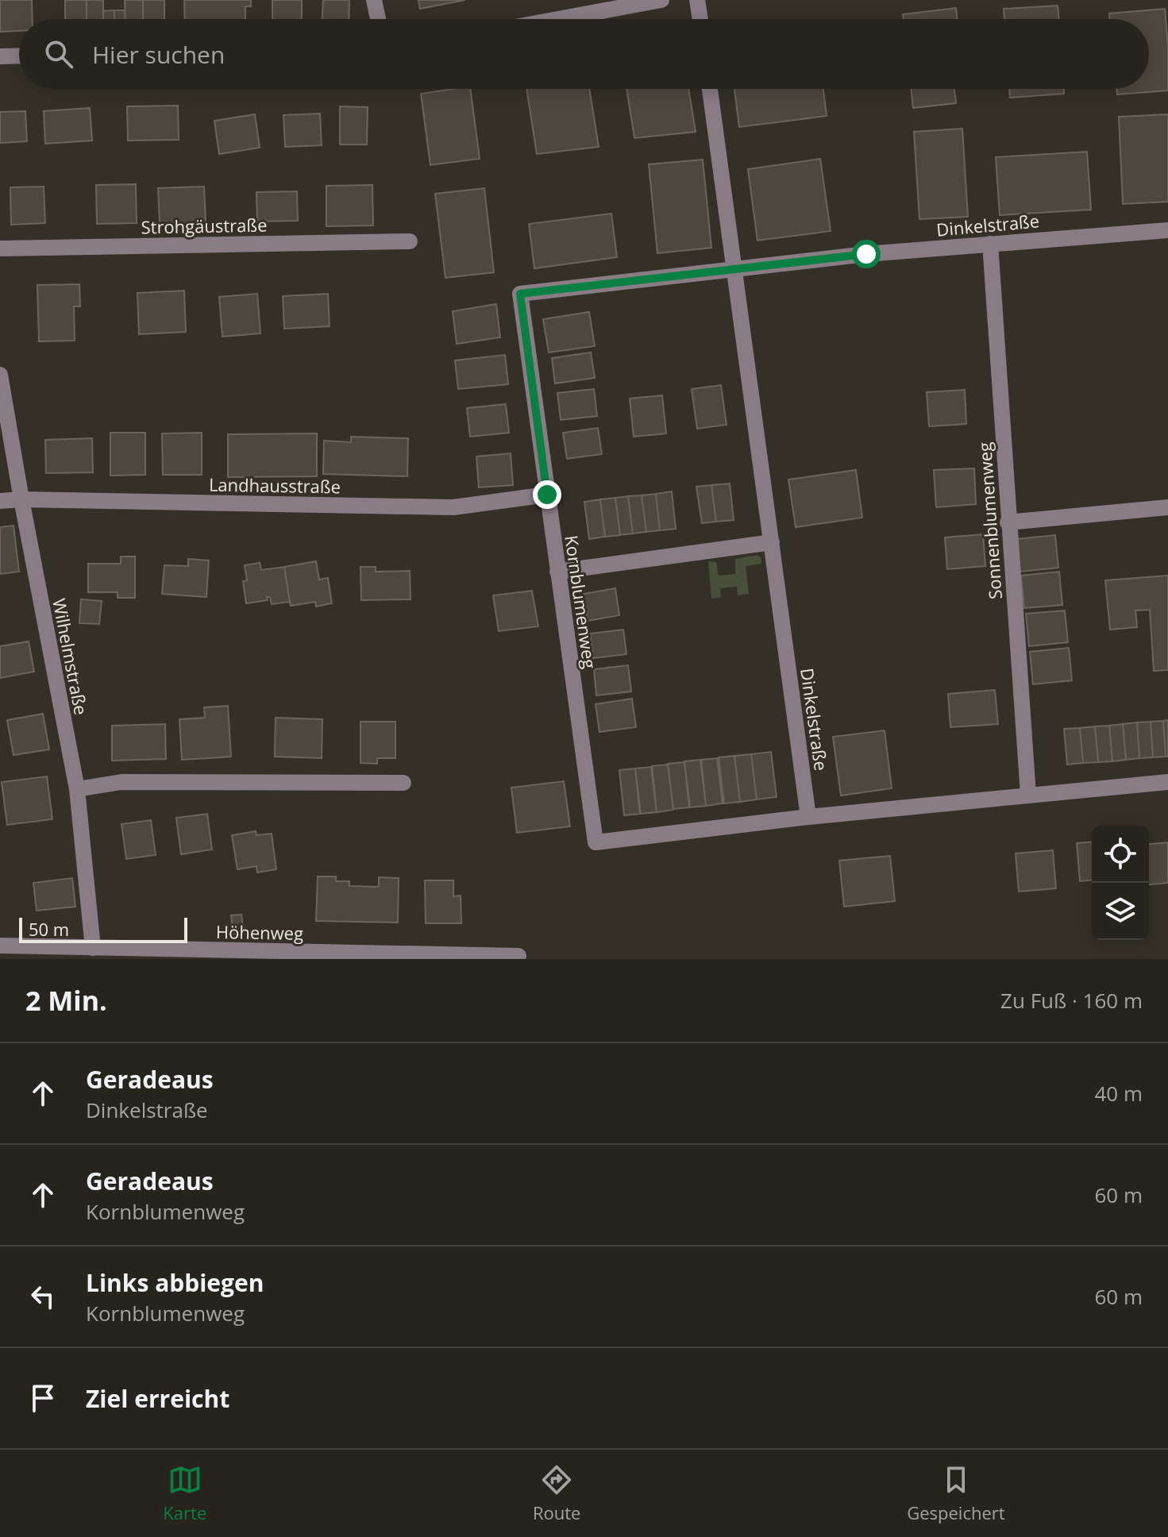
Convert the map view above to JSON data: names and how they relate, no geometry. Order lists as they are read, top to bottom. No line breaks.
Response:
{"streets":{"street":["Dinkelstraße","Strohgäustraße","Landhausstraße","Sonnenblumenweg","Kornblumenweg","Wilhelmstraße","Höhenweg"]},"crossings":[["Dinkelstraße","Sonnenblumenweg"],["Dinkelstraße","Kornblumenweg"],["Landhausstraße","Kornblumenweg"],["Landhausstraße","Wilhelmstraße"],["Wilhelmstraße","Höhenweg"]],"scale_bar":"50 m","page":{"search":"Hier suchen","scale":"50 m","heading":["2 Min.","Zu Fuß · 160 m"],"list":[["Geradeaus","Dinkelstraße","40 m"],["Geradeaus","Kornblumenweg","60 m"],["Links abbiegen","Kornblumenweg","60 m"],"Ziel erreicht"],"nav":["Karte","Route","Gespeichert"]}}
